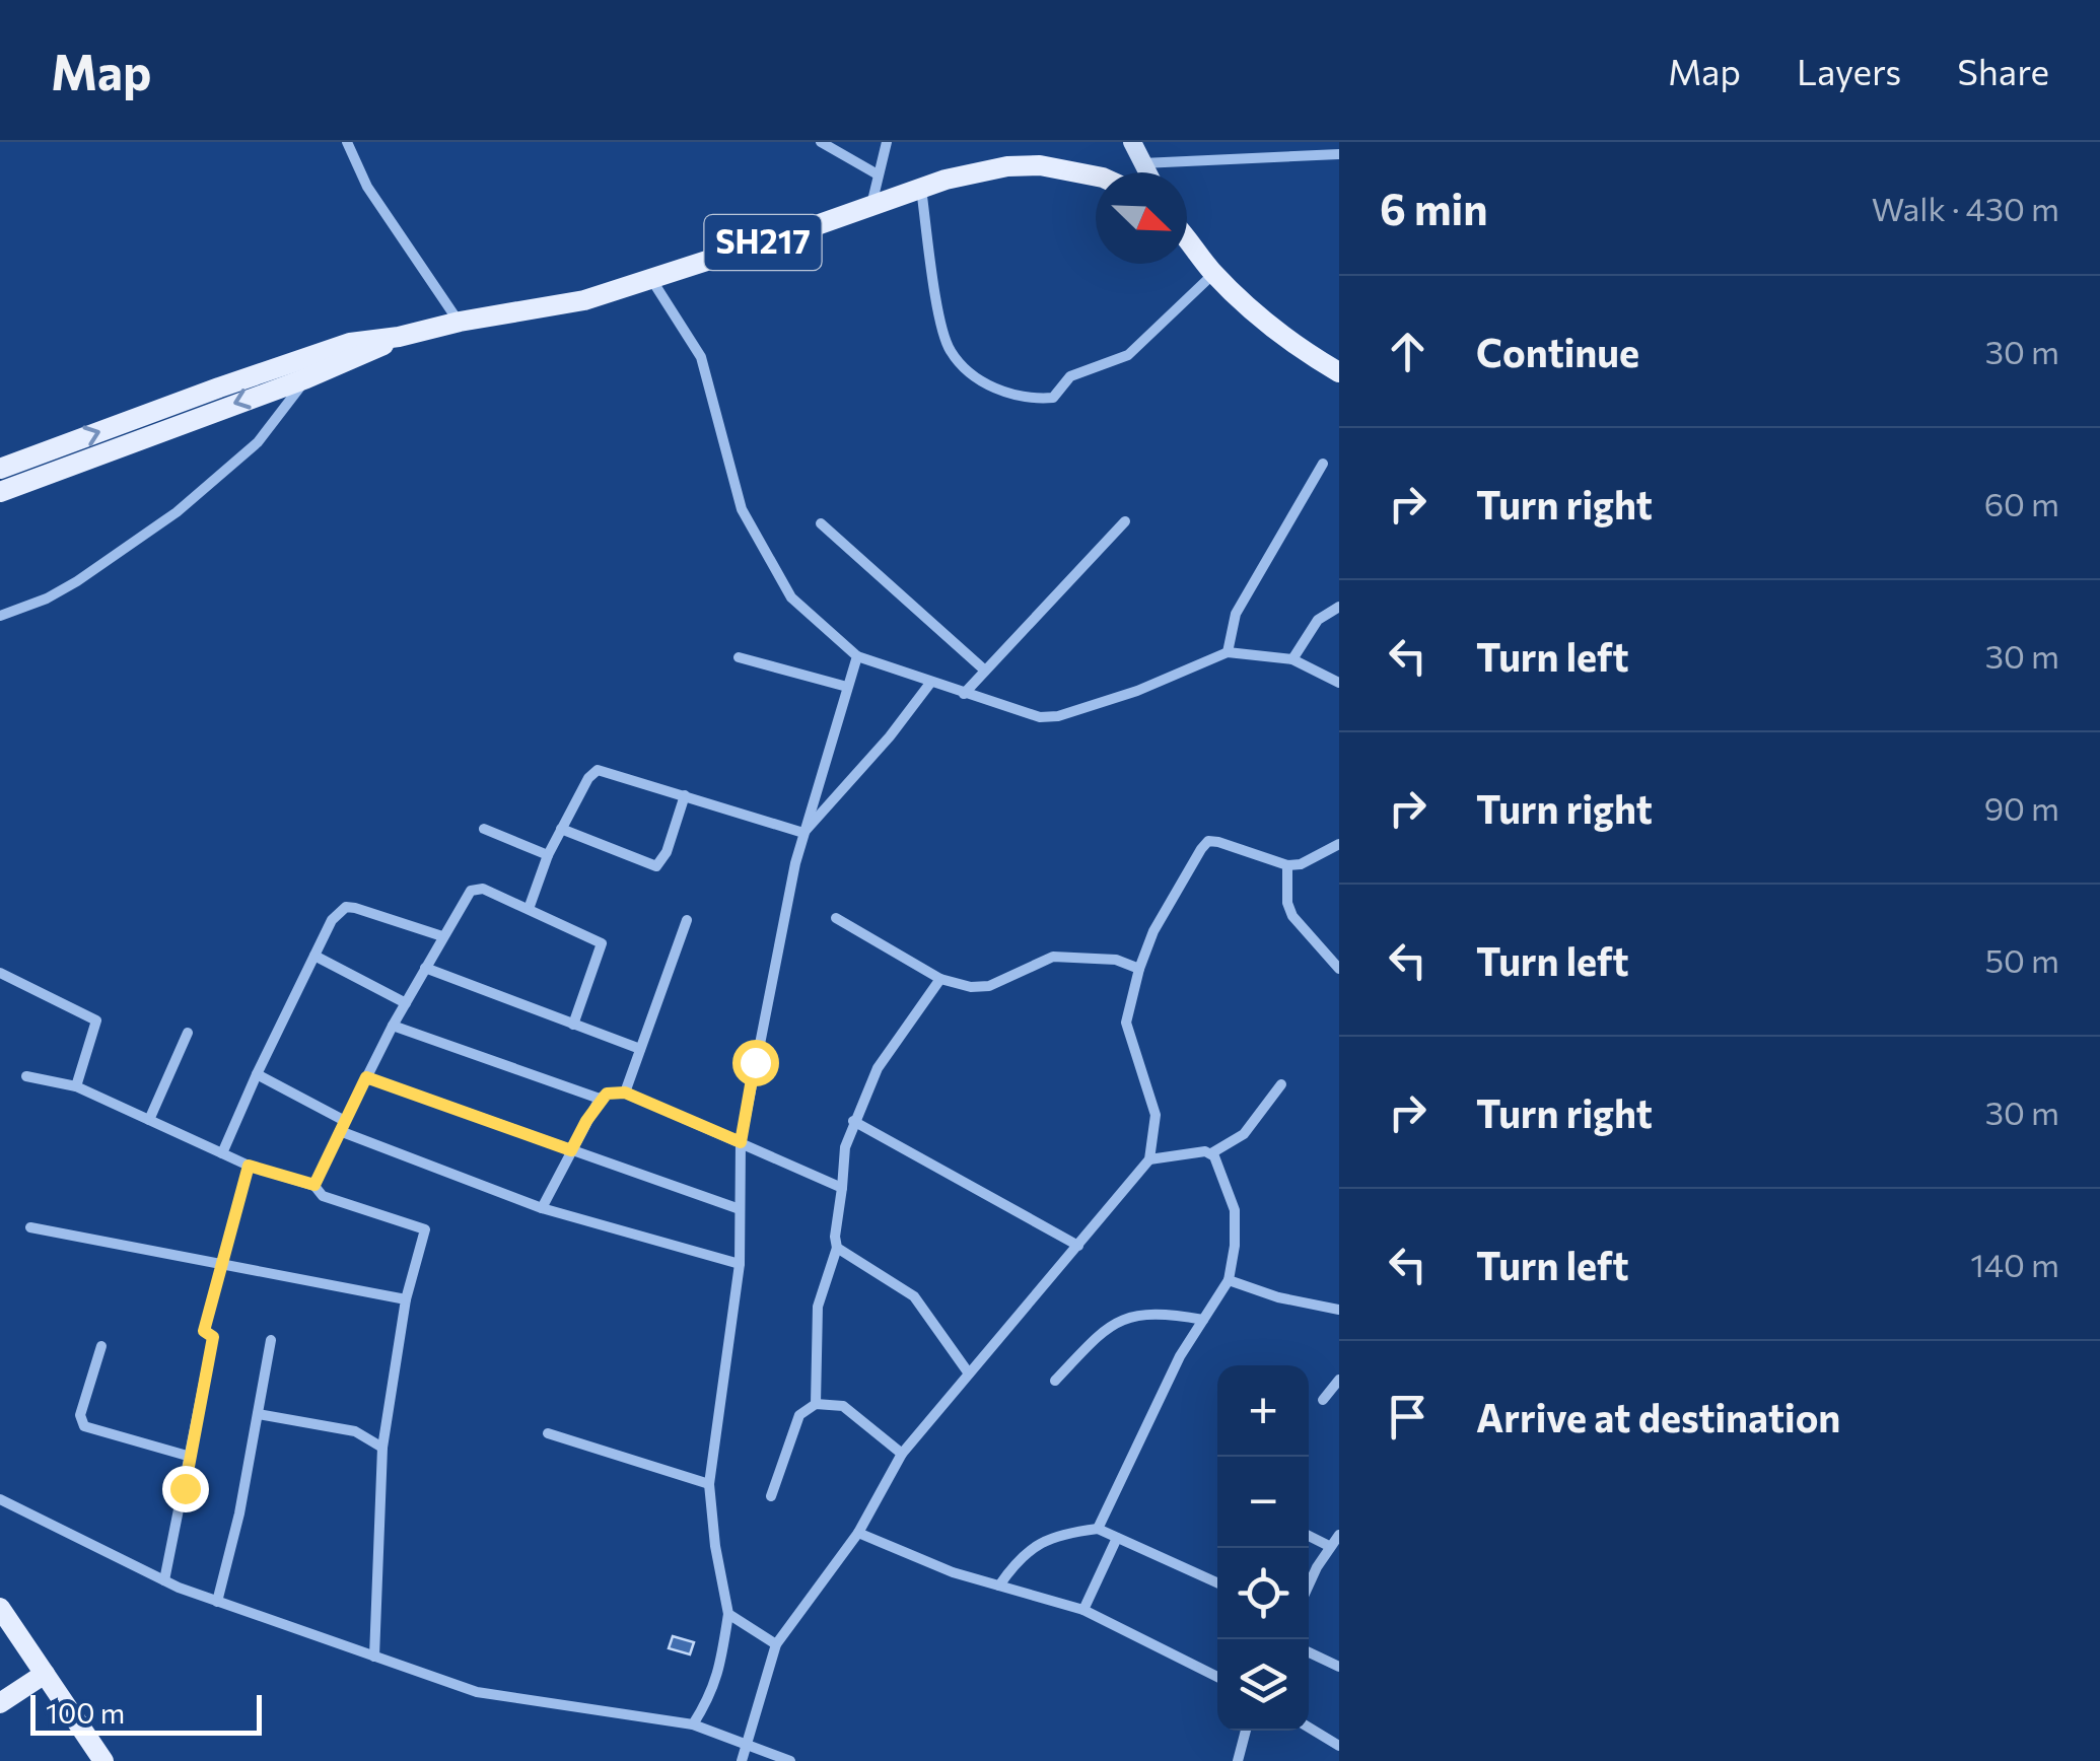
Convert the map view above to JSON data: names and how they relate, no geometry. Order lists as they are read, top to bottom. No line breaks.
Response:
{"streets":{"main road":["SH217"]},"scale_bar":"100 m","north":"bottom right","page":{"header":"Map","nav":["Map","Layers","Share"],"heading":["6 min","Walk · 430 m"],"list":[["Continue","30 m"],["Turn right","60 m"],["Turn left","30 m"],["Turn right","90 m"],["Turn left","50 m"],["Turn right","30 m"],["Turn left","140 m"],"Arrive at destination"],"map_buttons":["+","−"],"scale":"100 m"}}
